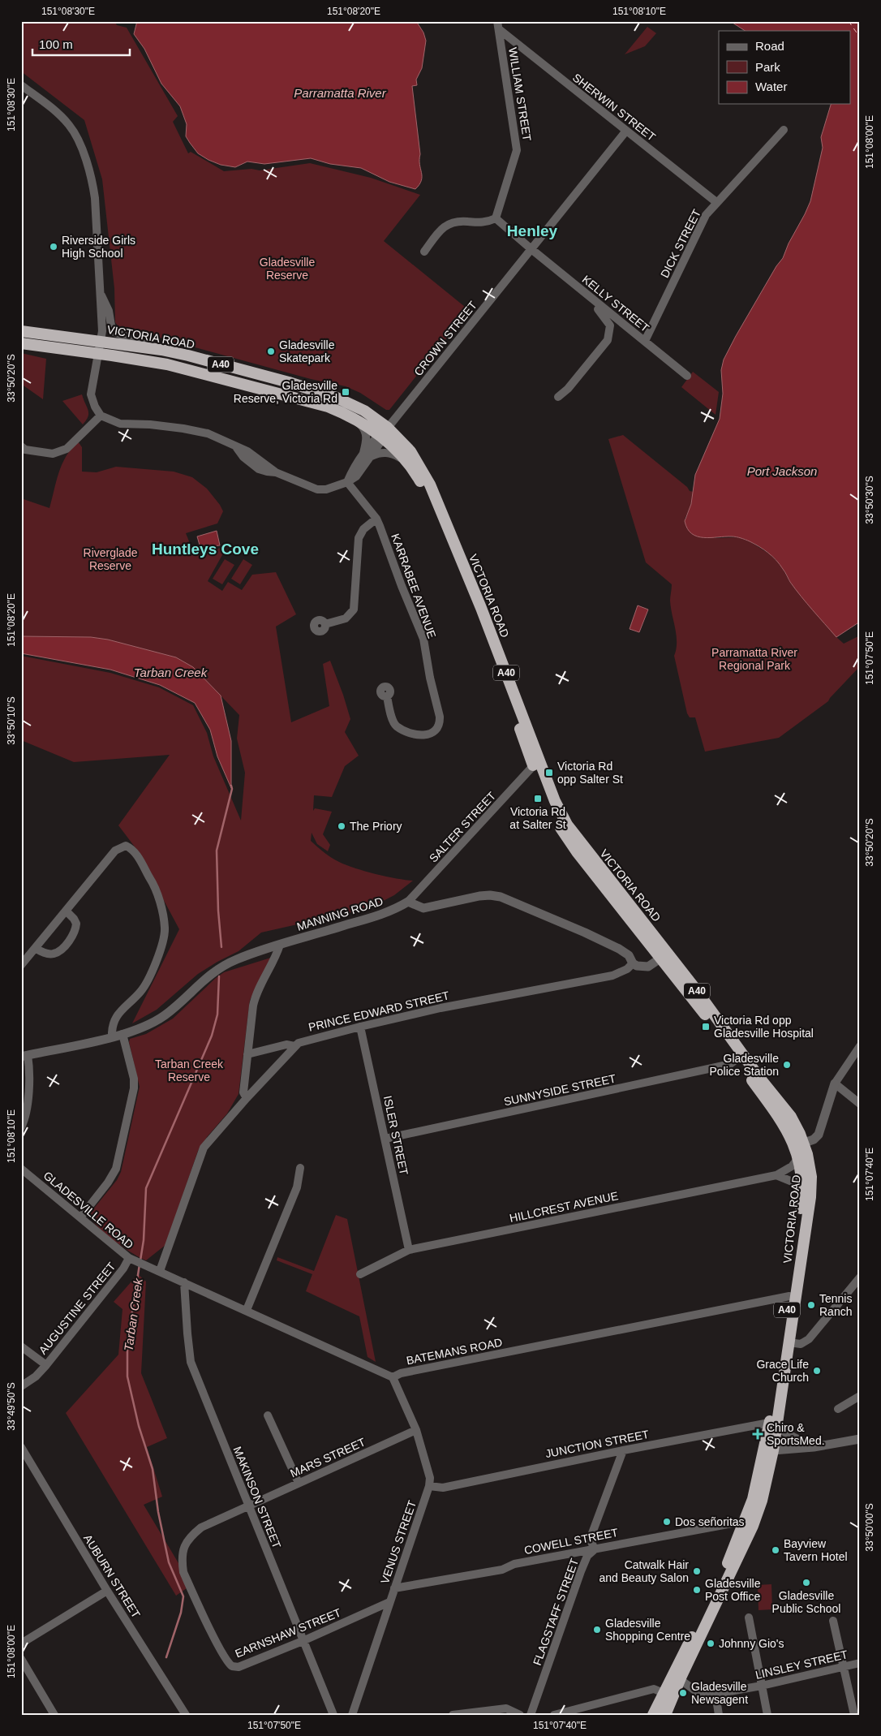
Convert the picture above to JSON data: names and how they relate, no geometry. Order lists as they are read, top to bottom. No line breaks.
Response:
{"streets":{"highway":["VICTORIA ROAD","A40"],"street":["WILLIAM STREET","SHERWIN STREET","DICK STREET","KELLY STREET","CROWN STREET","KARRABEE AVENUE","SALTER STREET","MANNING ROAD","PRINCE EDWARD STREET","SUNNYSIDE STREET","ISLER STREET","HILLCREST AVENUE","GLADESVILLE ROAD","AUGUSTINE STREET","BATEMANS ROAD","JUNCTION STREET","MARS STREET","MAKINSON STREET","COWELL STREET","VENUS STREET","AUBURN STREET","FLAGSTAFF STREET","EARNSHAW STREET","LINSLEY STREET"]},"crossings":[["WILLIAM STREET","SHERWIN STREET"],["SHERWIN STREET","DICK STREET"],["SHERWIN STREET","CROWN STREET"],["DICK STREET","KELLY STREET"],["KELLY STREET","CROWN STREET"],["VICTORIA ROAD","CROWN STREET"],["VICTORIA ROAD","SALTER STREET"],["VICTORIA ROAD","SUNNYSIDE STREET"],["VICTORIA ROAD","BATEMANS ROAD"],["VICTORIA ROAD","JUNCTION STREET"],["VICTORIA ROAD","COWELL STREET"],["VICTORIA ROAD","LINSLEY STREET"],["SALTER STREET","MANNING ROAD"],["PRINCE EDWARD STREET","ISLER STREET"],["PRINCE EDWARD STREET","GLADESVILLE ROAD"],["SUNNYSIDE STREET","ISLER STREET"],["ISLER STREET","HILLCREST AVENUE"],["GLADESVILLE ROAD","AUGUSTINE STREET"],["BATEMANS ROAD","VENUS STREET"],["JUNCTION STREET","VENUS STREET"],["MARS STREET","MAKINSON STREET"],["MARS STREET","VENUS STREET"],["MARS STREET","EARNSHAW STREET"],["MAKINSON STREET","EARNSHAW STREET"],["COWELL STREET","VENUS STREET"],["COWELL STREET","FLAGSTAFF STREET"],["VENUS STREET","EARNSHAW STREET"]],"districts":["Henley","Huntleys Cove"],"water":["Parramatta River","Port Jackson","Tarban Creek"],"parks":["Gladesville Reserve","Riverglade Reserve","Parramatta River Regional Park","Tarban Creek Reserve"],"places":{"other":["Riverside Girls High School","Gladesville Skatepark","The Priory","Gladesville Police Station","Tennis Ranch","Grace Life Church","Dos señoritas","Bayview Tavern Hotel","Catwalk Hair and Beauty Salon","Gladesville Public School","Gladesville Post Office","Gladesville Shopping Centre","Johnny Gio's","Gladesville Newsagent"],"transit":["Gladesville Reserve, Victoria Rd","Victoria Rd opp Salter St","Victoria Rd at Salter St","Victoria Rd opp Gladesville Hospital"],"health":["Chiro & SportsMed."]},"legend":["Road","Park","Water"],"scale_bar":"100 m","coordinates":["151°08'30\"E","151°08'20\"E","151°08'10\"E","151°08'00\"E","33°50'20\"S","33°50'30\"S","151°07'50\"E","33°50'10\"S","151°07'40\"E","33°49'50\"S","33°50'00\"S"]}
